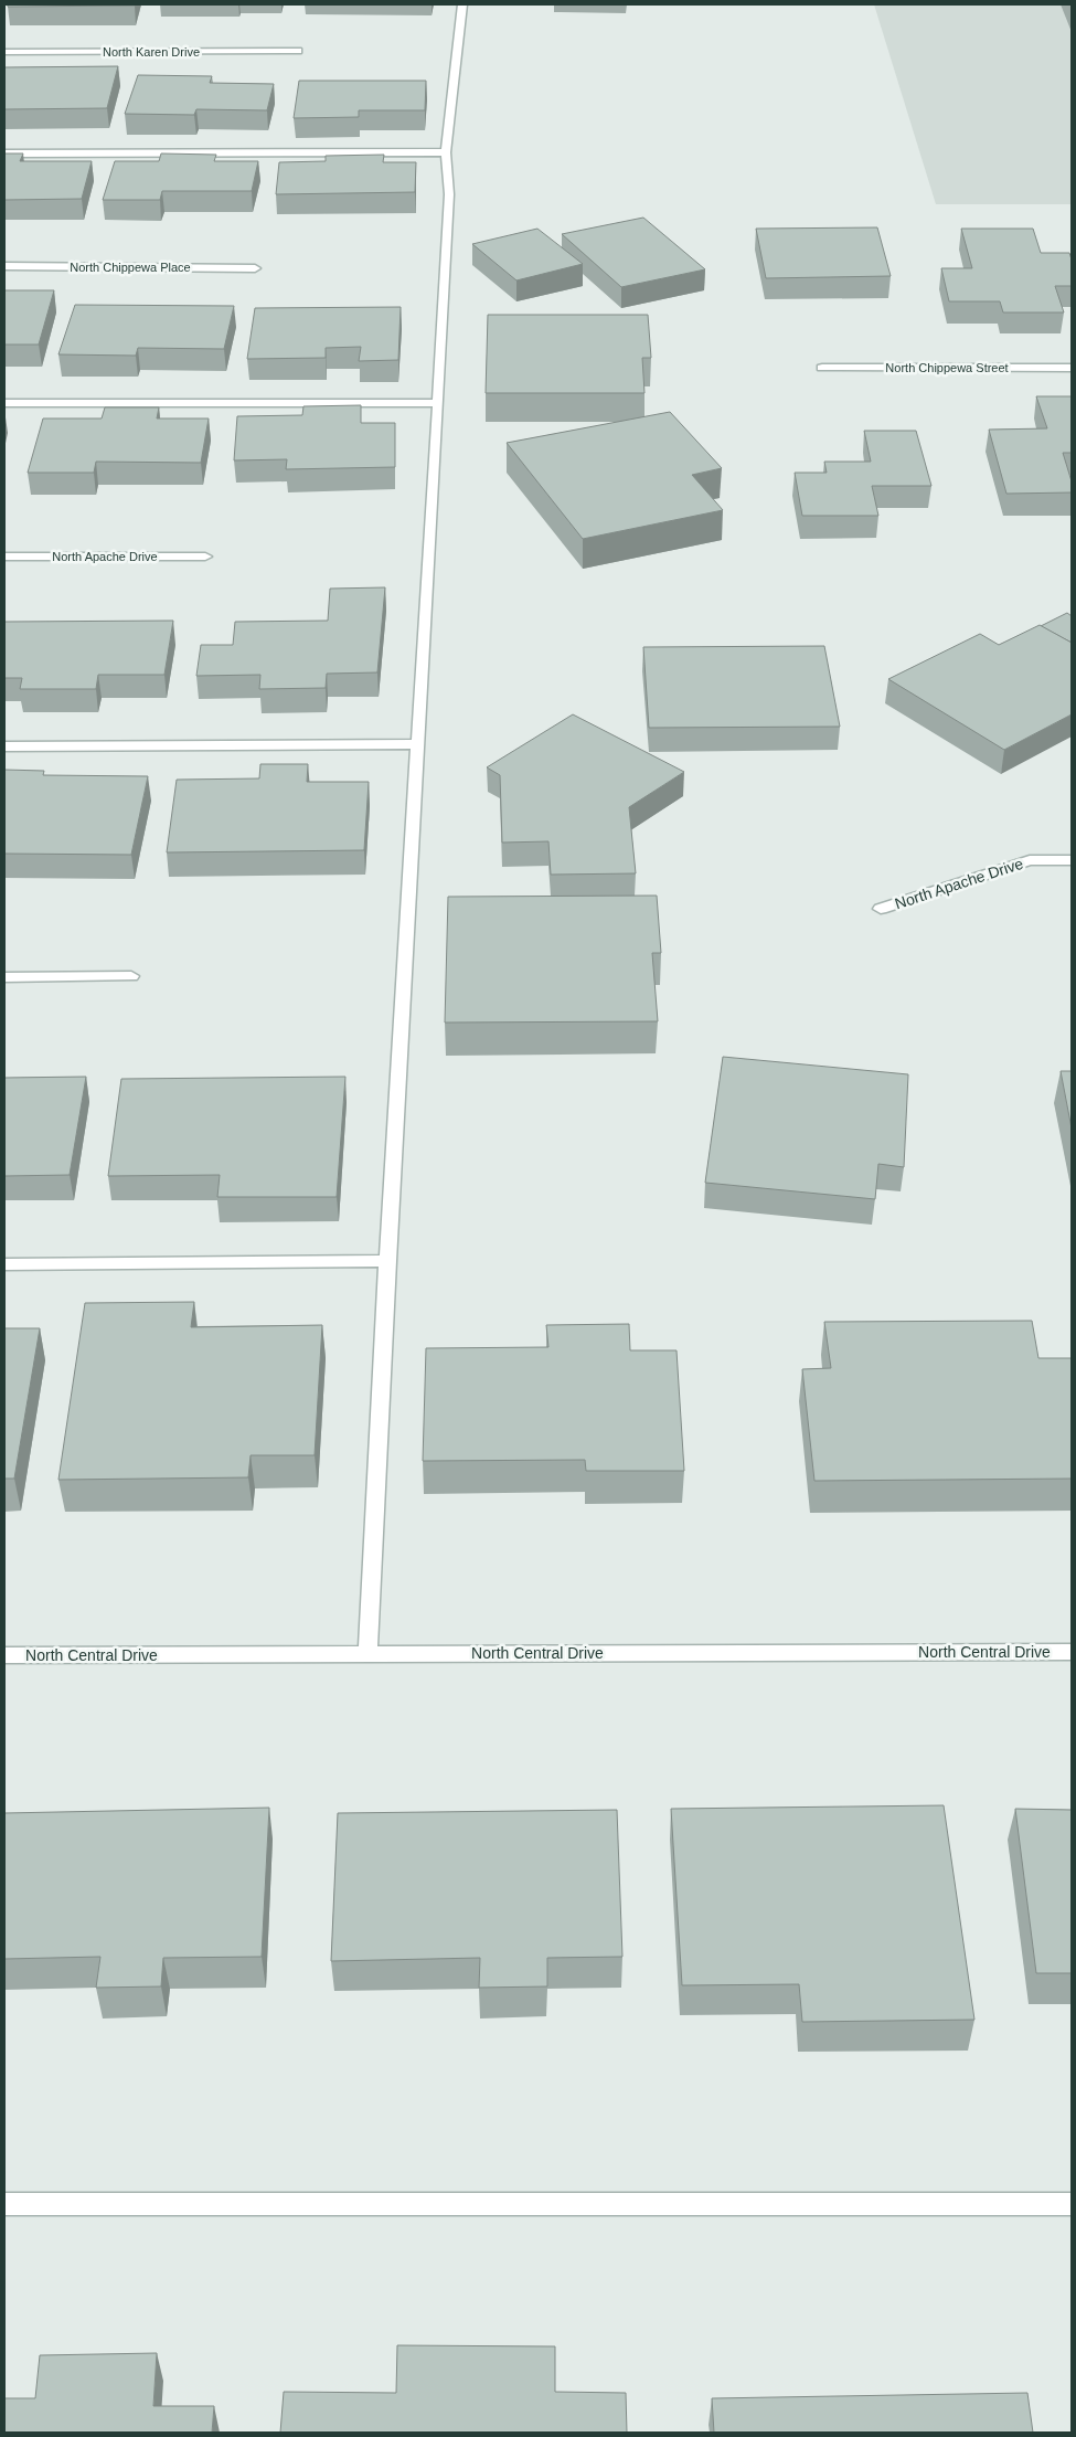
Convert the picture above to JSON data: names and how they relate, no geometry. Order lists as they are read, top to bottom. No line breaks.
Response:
{"streets":{"street":["North Karen Drive","North Chippewa Place","North Chippewa Street","North Apache Drive","North Central Drive"]}}
